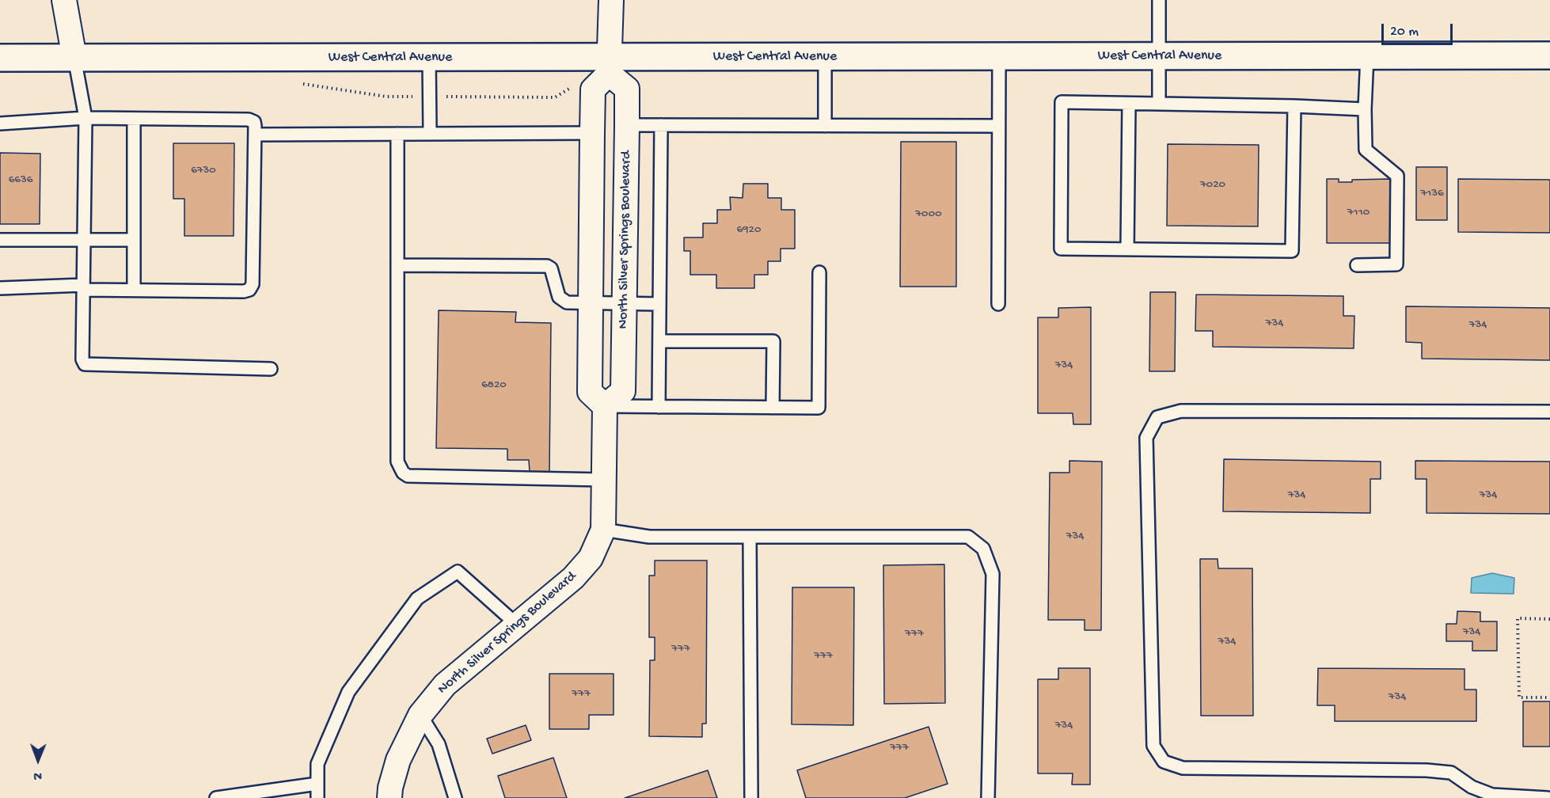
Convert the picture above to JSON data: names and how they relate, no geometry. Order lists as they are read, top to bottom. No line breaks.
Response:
{"streets":{"main road":["West Central Avenue"],"street":["North Silver Springs Boulevard"]},"crossings":[["West Central Avenue","North Silver Springs Boulevard"]],"house_numbers":["6730","6636","7020","7136","7110","7000","6920","734","734","734","6820","734","734","734","734","777","734","777","777","777","734","734","777"],"scale_bar":"20 m","north":"bottom"}
